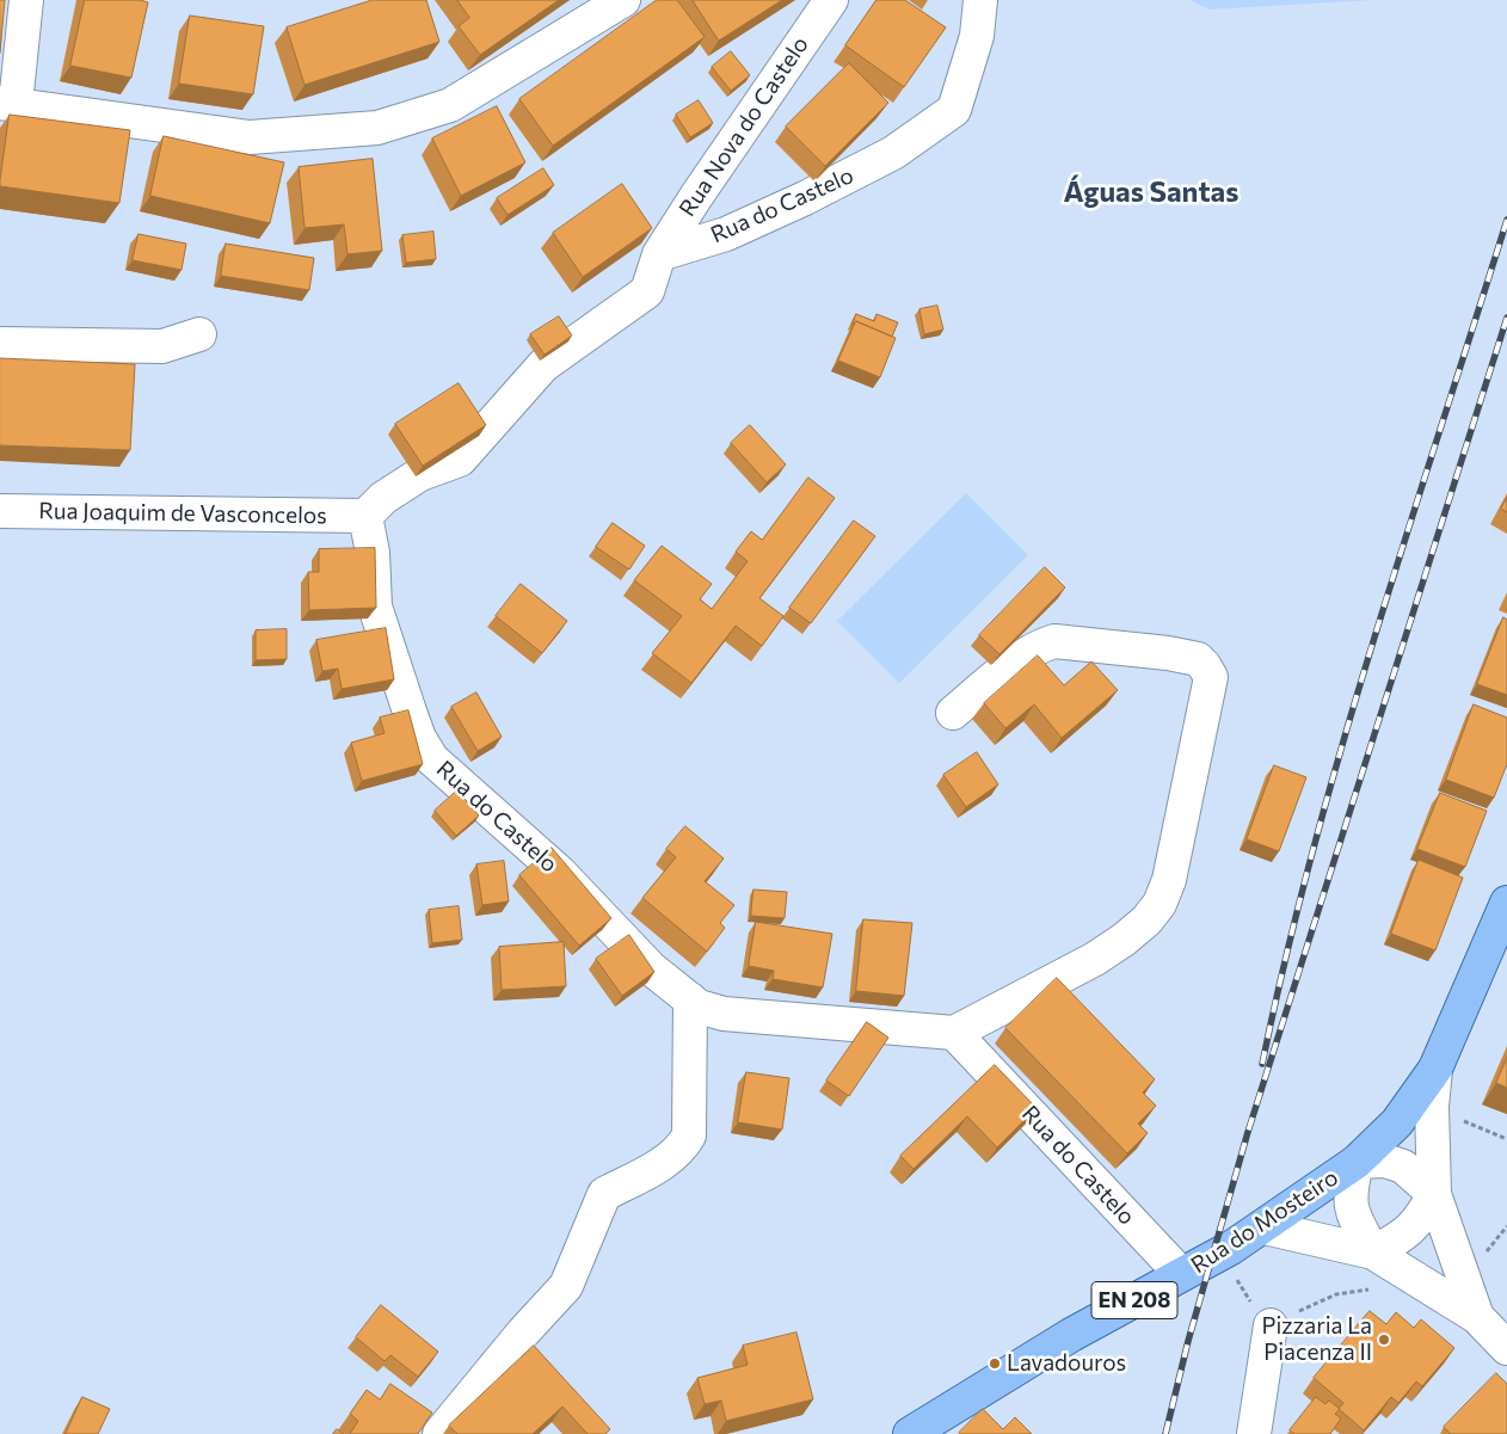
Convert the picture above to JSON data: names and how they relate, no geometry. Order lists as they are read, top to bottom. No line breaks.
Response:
{"streets":{"main road":["Rua do Mosteiro","EN 208"],"street":["Rua Nova do Castelo","Rua do Castelo","Rua Joaquim de Vasconcelos"]},"crossings":[["Rua Nova do Castelo","Rua do Castelo"],["Rua do Castelo","Rua Joaquim de Vasconcelos"],["Rua do Castelo","Rua do Mosteiro"]],"districts":["Águas Santas"],"places":["Pizzaria La Piacenza II","Lavadouros"]}
